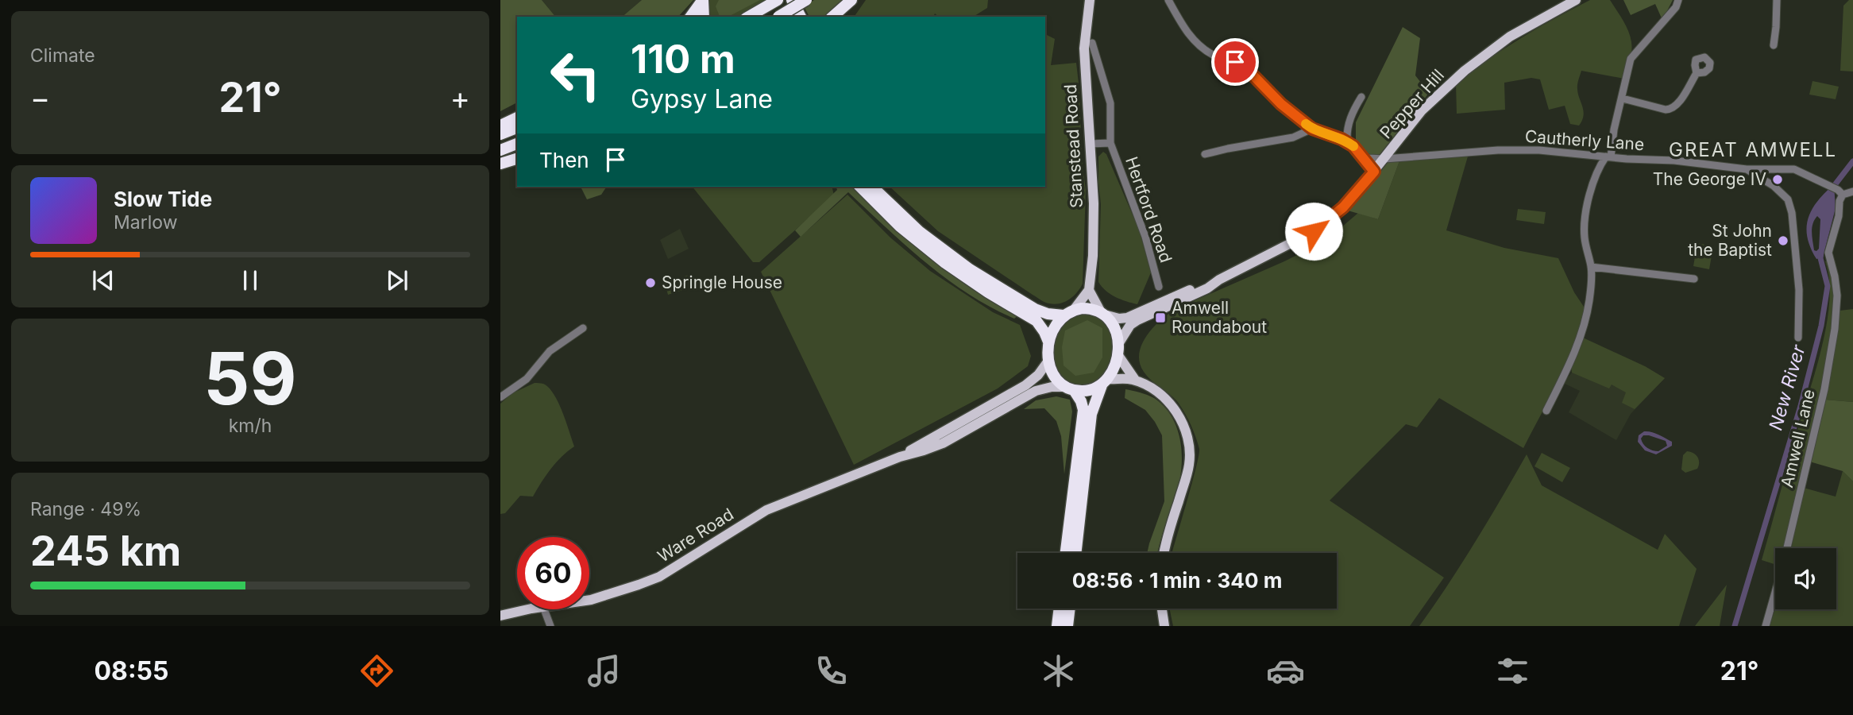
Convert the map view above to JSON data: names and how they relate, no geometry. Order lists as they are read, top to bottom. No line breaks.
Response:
{"streets":{"main road":["Pepper Hill","Stanstead Road","Ware Road"],"street":["Cautherly Lane","Hertford Road","Amwell Lane"]},"crossings":[["Pepper Hill","Cautherly Lane"],["Pepper Hill","Ware Road"],["Cautherly Lane","Amwell Lane"],["Stanstead Road","Hertford Road"]],"districts":["GREAT AMWELL"],"water":["New River"],"places":{"other":["The George IV","St John the Baptist","Springle House"],"transit":["Amwell Roundabout"]},"page":{"tile":["Climate",["59","km/h"],["Range · 49%","245 km"]],"turn":["110 m","Gypsy Lane"],"heat":["−","21°","+"],"then":"Then","song":["Slow Tide","Marlow"],"limit":"60","trip":"08:56 · 1 min · 340 m","tabs":["08:55","21°"]}}
